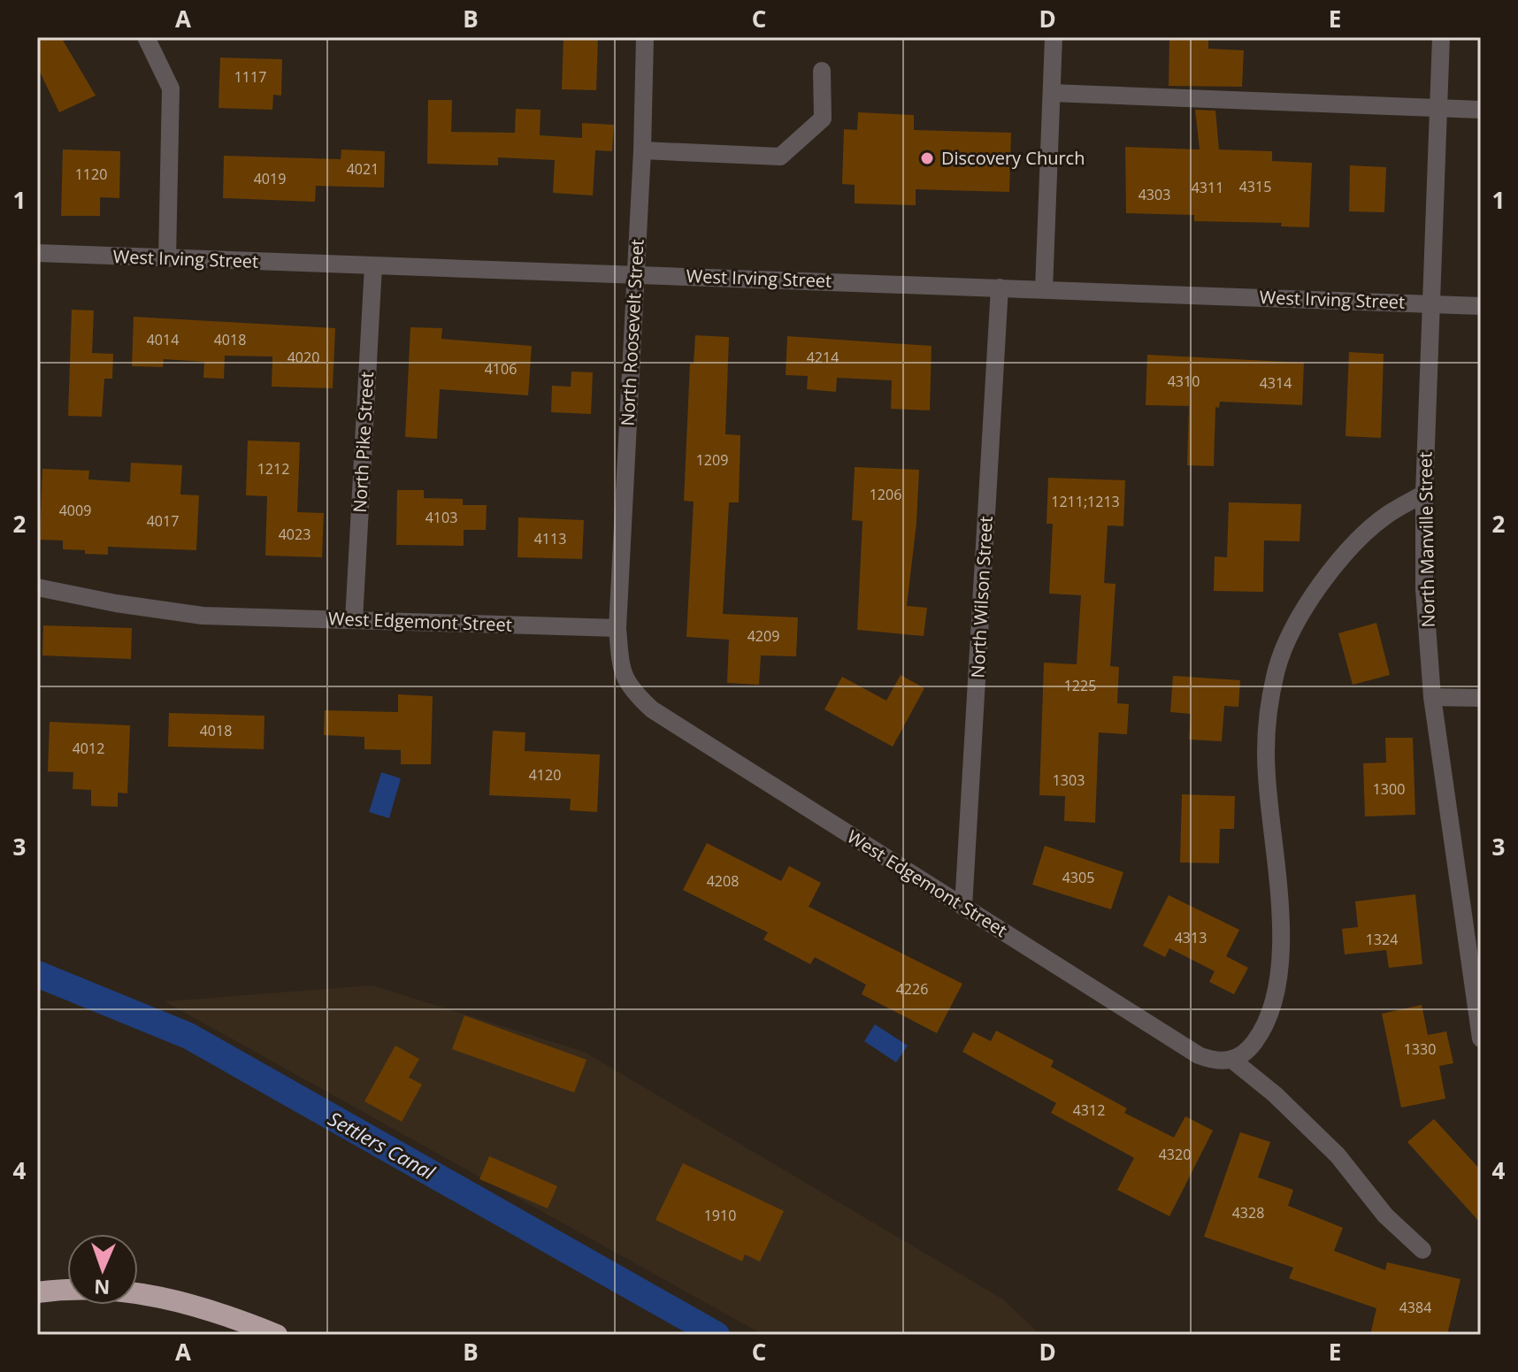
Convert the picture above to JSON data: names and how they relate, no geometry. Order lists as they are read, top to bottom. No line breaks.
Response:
{"streets":{"street":["West Irving Street","North Roosevelt Street","North Pike Street","North Manville Street","North Wilson Street","West Edgemont Street"]},"crossings":[["West Irving Street","North Roosevelt Street"],["West Irving Street","North Pike Street"],["West Irving Street","North Manville Street"],["West Irving Street","North Wilson Street"],["North Roosevelt Street","West Edgemont Street"],["North Pike Street","West Edgemont Street"],["North Wilson Street","West Edgemont Street"]],"water":["Settlers Canal"],"places":["Discovery Church"],"house_numbers":["1117","4021","1120","4019","4315","4311","4303","4014","4018","4020","4214","4106","4310","4314","1209","1212","1206","1211;1213","4009","4103","4017","4023","4113","4209","1225","4018","4012","4120","1303","1300","4305","4208","4313","1324","4226","1330","4312","4320","4328","1910","4384"],"north":"bottom","grid":{"columns":["A","B","C","D","E"],"rows":["1","2","3","4"]}}
